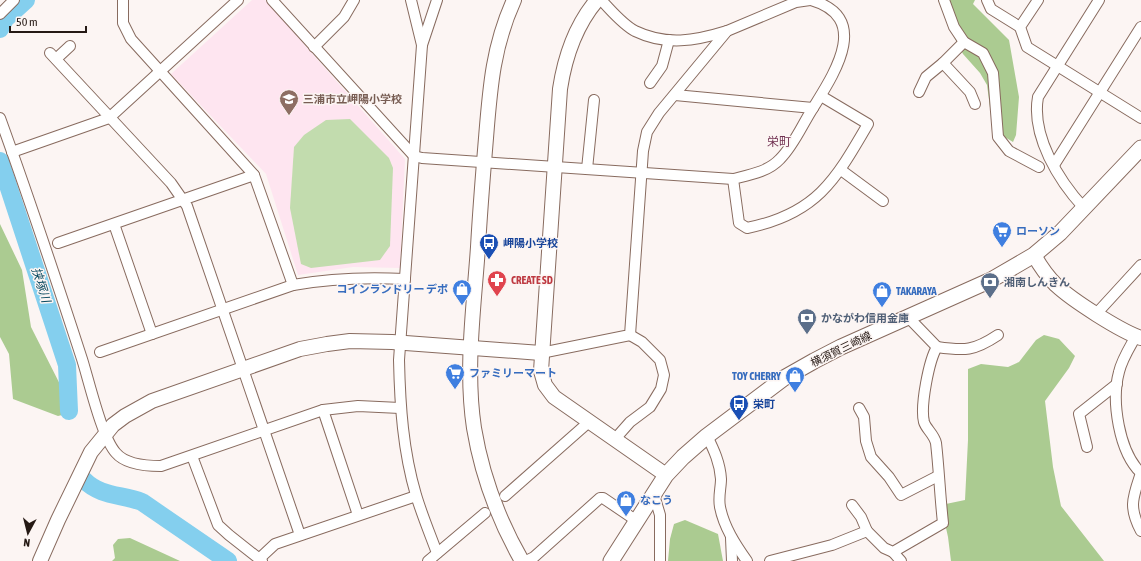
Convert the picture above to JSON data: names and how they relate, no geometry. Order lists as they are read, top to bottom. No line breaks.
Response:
{"streets":{"main road":["横須賀三崎線"]},"districts":["栄町"],"water":["挟塚川"],"places":{"school or university":["三浦市立岬陽小学校"],"supermarket":["ローソン","ファミリーマート"],"bus stop":["岬陽小学校","栄町"],"pharmacy":["CREATE SD"],"bank":["湘南しんきん","かながわ信用金庫"],"shop":["コインランドリー デポ","TAKARAYA","TOY CHERRY","なこう"]},"scale_bar":"50 m","north":"bottom"}
